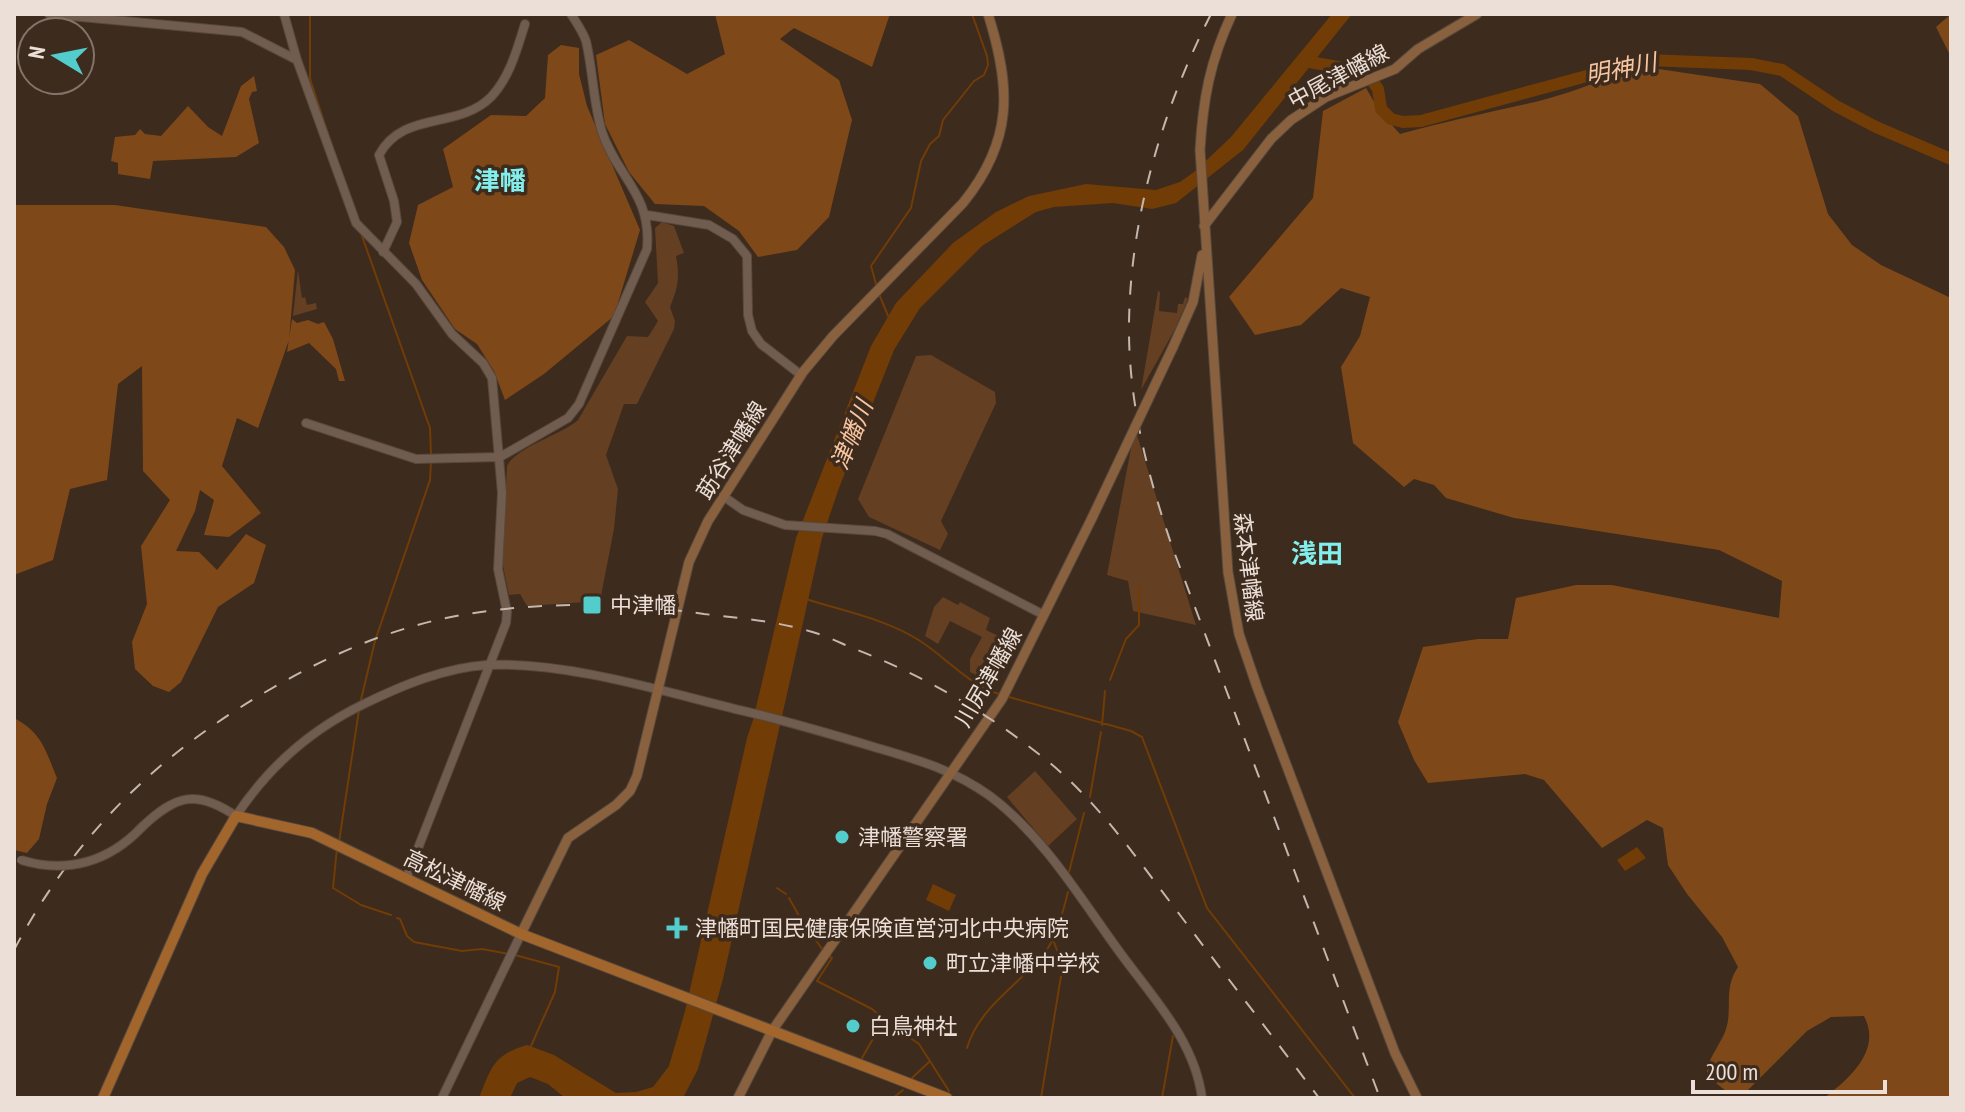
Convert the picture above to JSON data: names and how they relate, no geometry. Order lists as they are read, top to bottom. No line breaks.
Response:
{"streets":{"main road":["中尾津幡線","莇谷津幡線","森本津幡線","川尻津幡線","高松津幡線"]},"crossings":[["中尾津幡線","森本津幡線"],["莇谷津幡線","高松津幡線"],["森本津幡線","川尻津幡線"],["川尻津幡線","高松津幡線"]],"districts":["津幡","浅田"],"water":["明神川","津幡川"],"places":{"transit":["中津幡"],"other":["津幡警察署","町立津幡中学校","白鳥神社"],"health":["津幡町国民健康保険直営河北中央病院"]},"scale_bar":"200 m","north":"left"}
